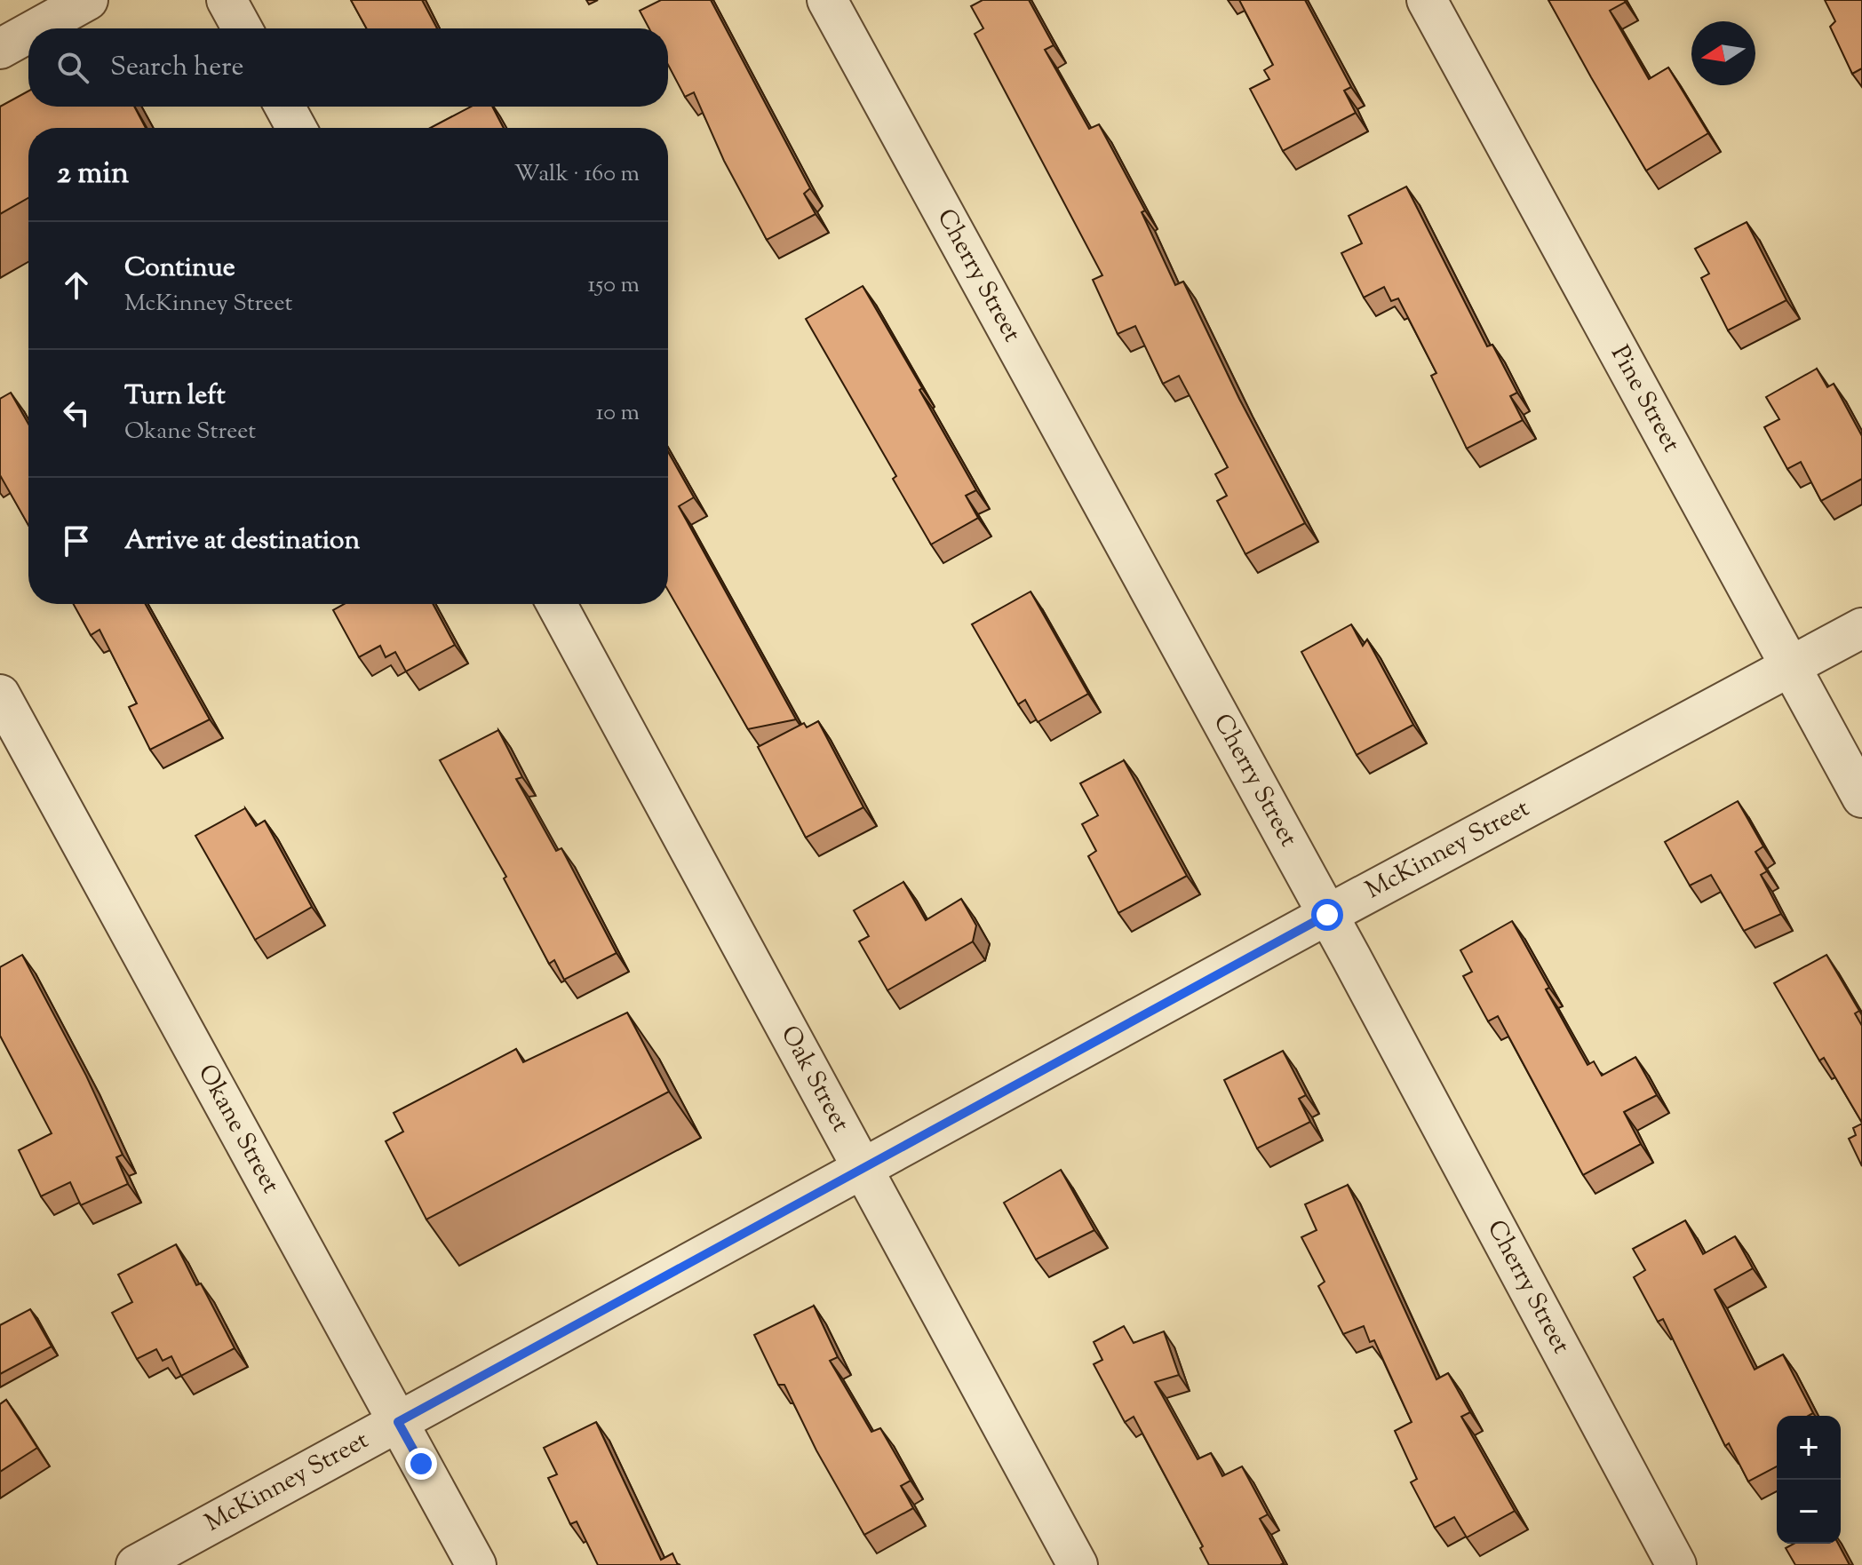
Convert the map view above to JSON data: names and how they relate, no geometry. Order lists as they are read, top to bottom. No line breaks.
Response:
{"streets":{"street":["Cherry Street","Pine Street","McKinney Street","Oak Street","Okane Street"]},"crossings":[["Cherry Street","McKinney Street"],["Pine Street","McKinney Street"],["McKinney Street","Oak Street"],["McKinney Street","Okane Street"]],"north":"left","page":{"search":"Search here","heading":["2 min","Walk · 160 m"],"list":[["Continue","McKinney Street","150 m"],["Turn left","Okane Street","10 m"],"Arrive at destination"],"map_buttons":["+","−"]}}
